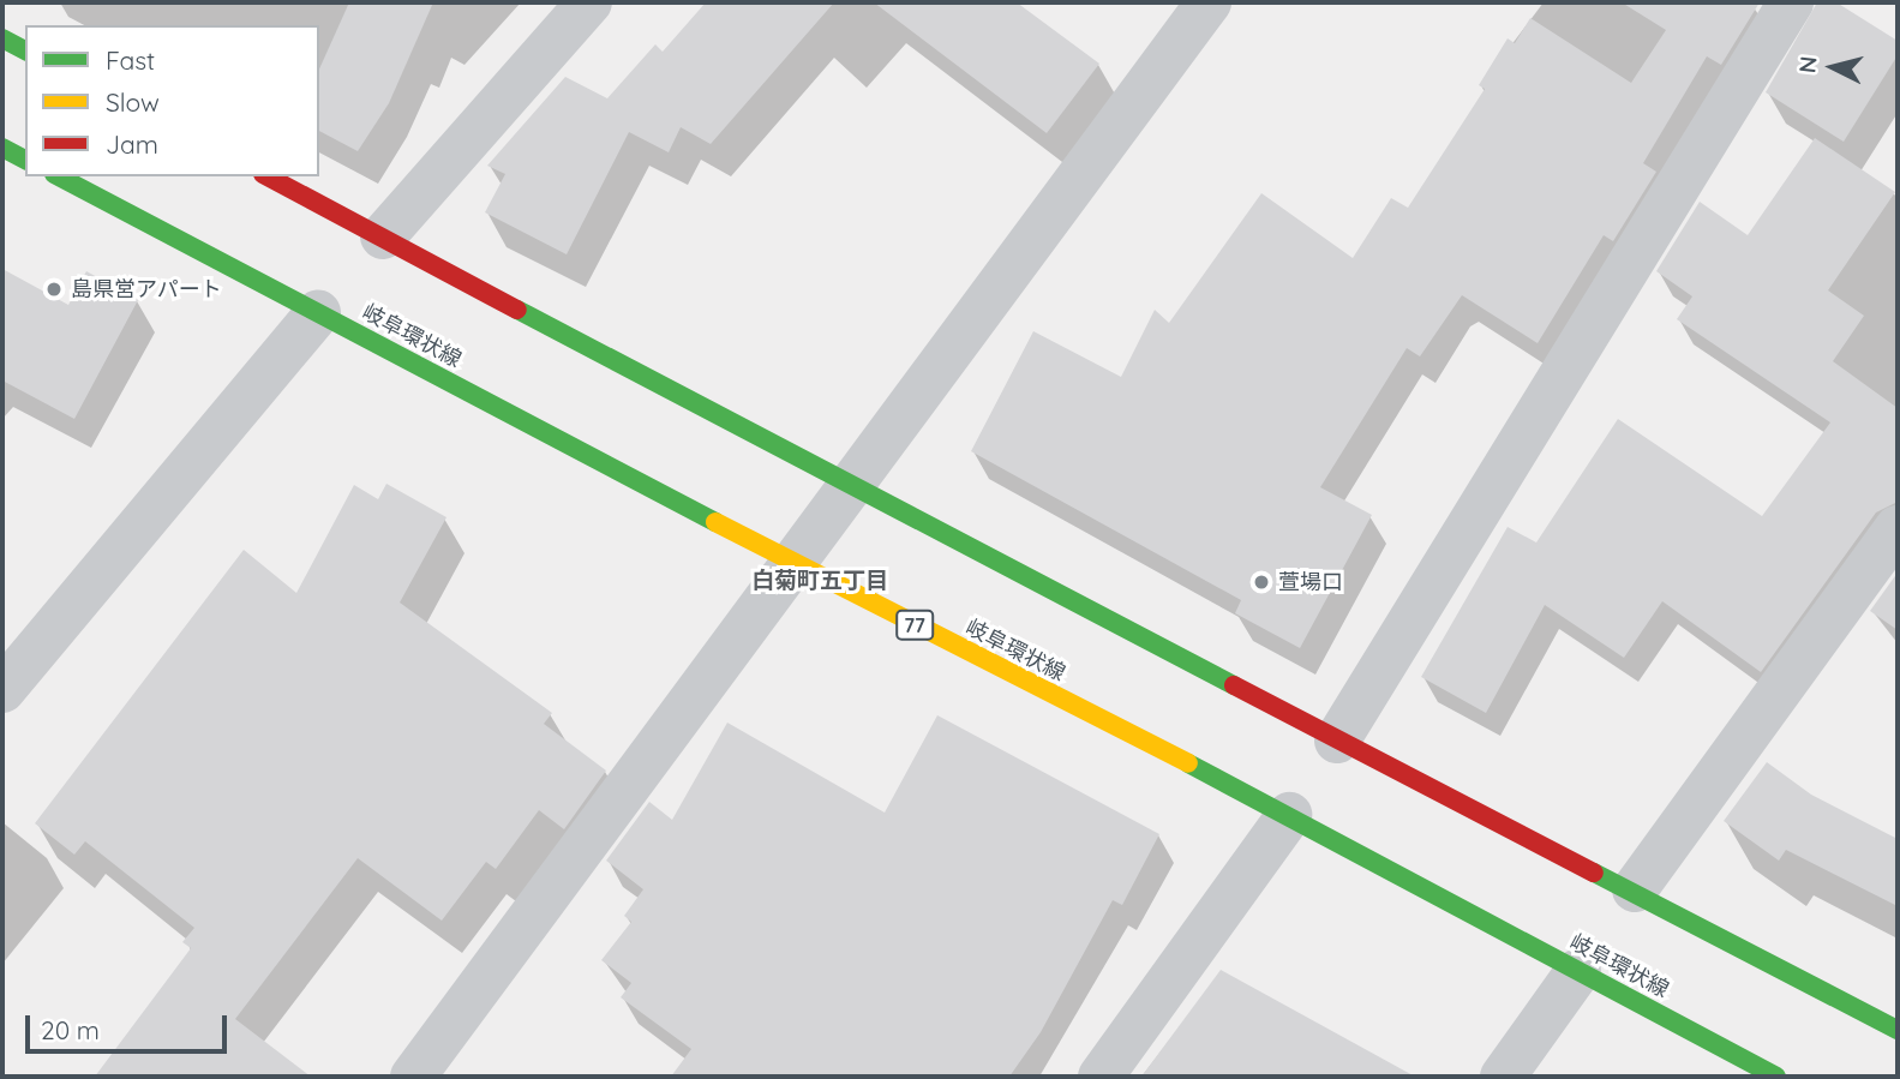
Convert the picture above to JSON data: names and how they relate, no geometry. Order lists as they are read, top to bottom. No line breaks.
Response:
{"streets":{"main road":["岐阜環状線","77"]},"districts":["白菊町五丁目"],"places":["島県営アパート","萱場口"],"legend":["Fast","Slow","Jam"],"scale_bar":"20 m","north":"left"}
